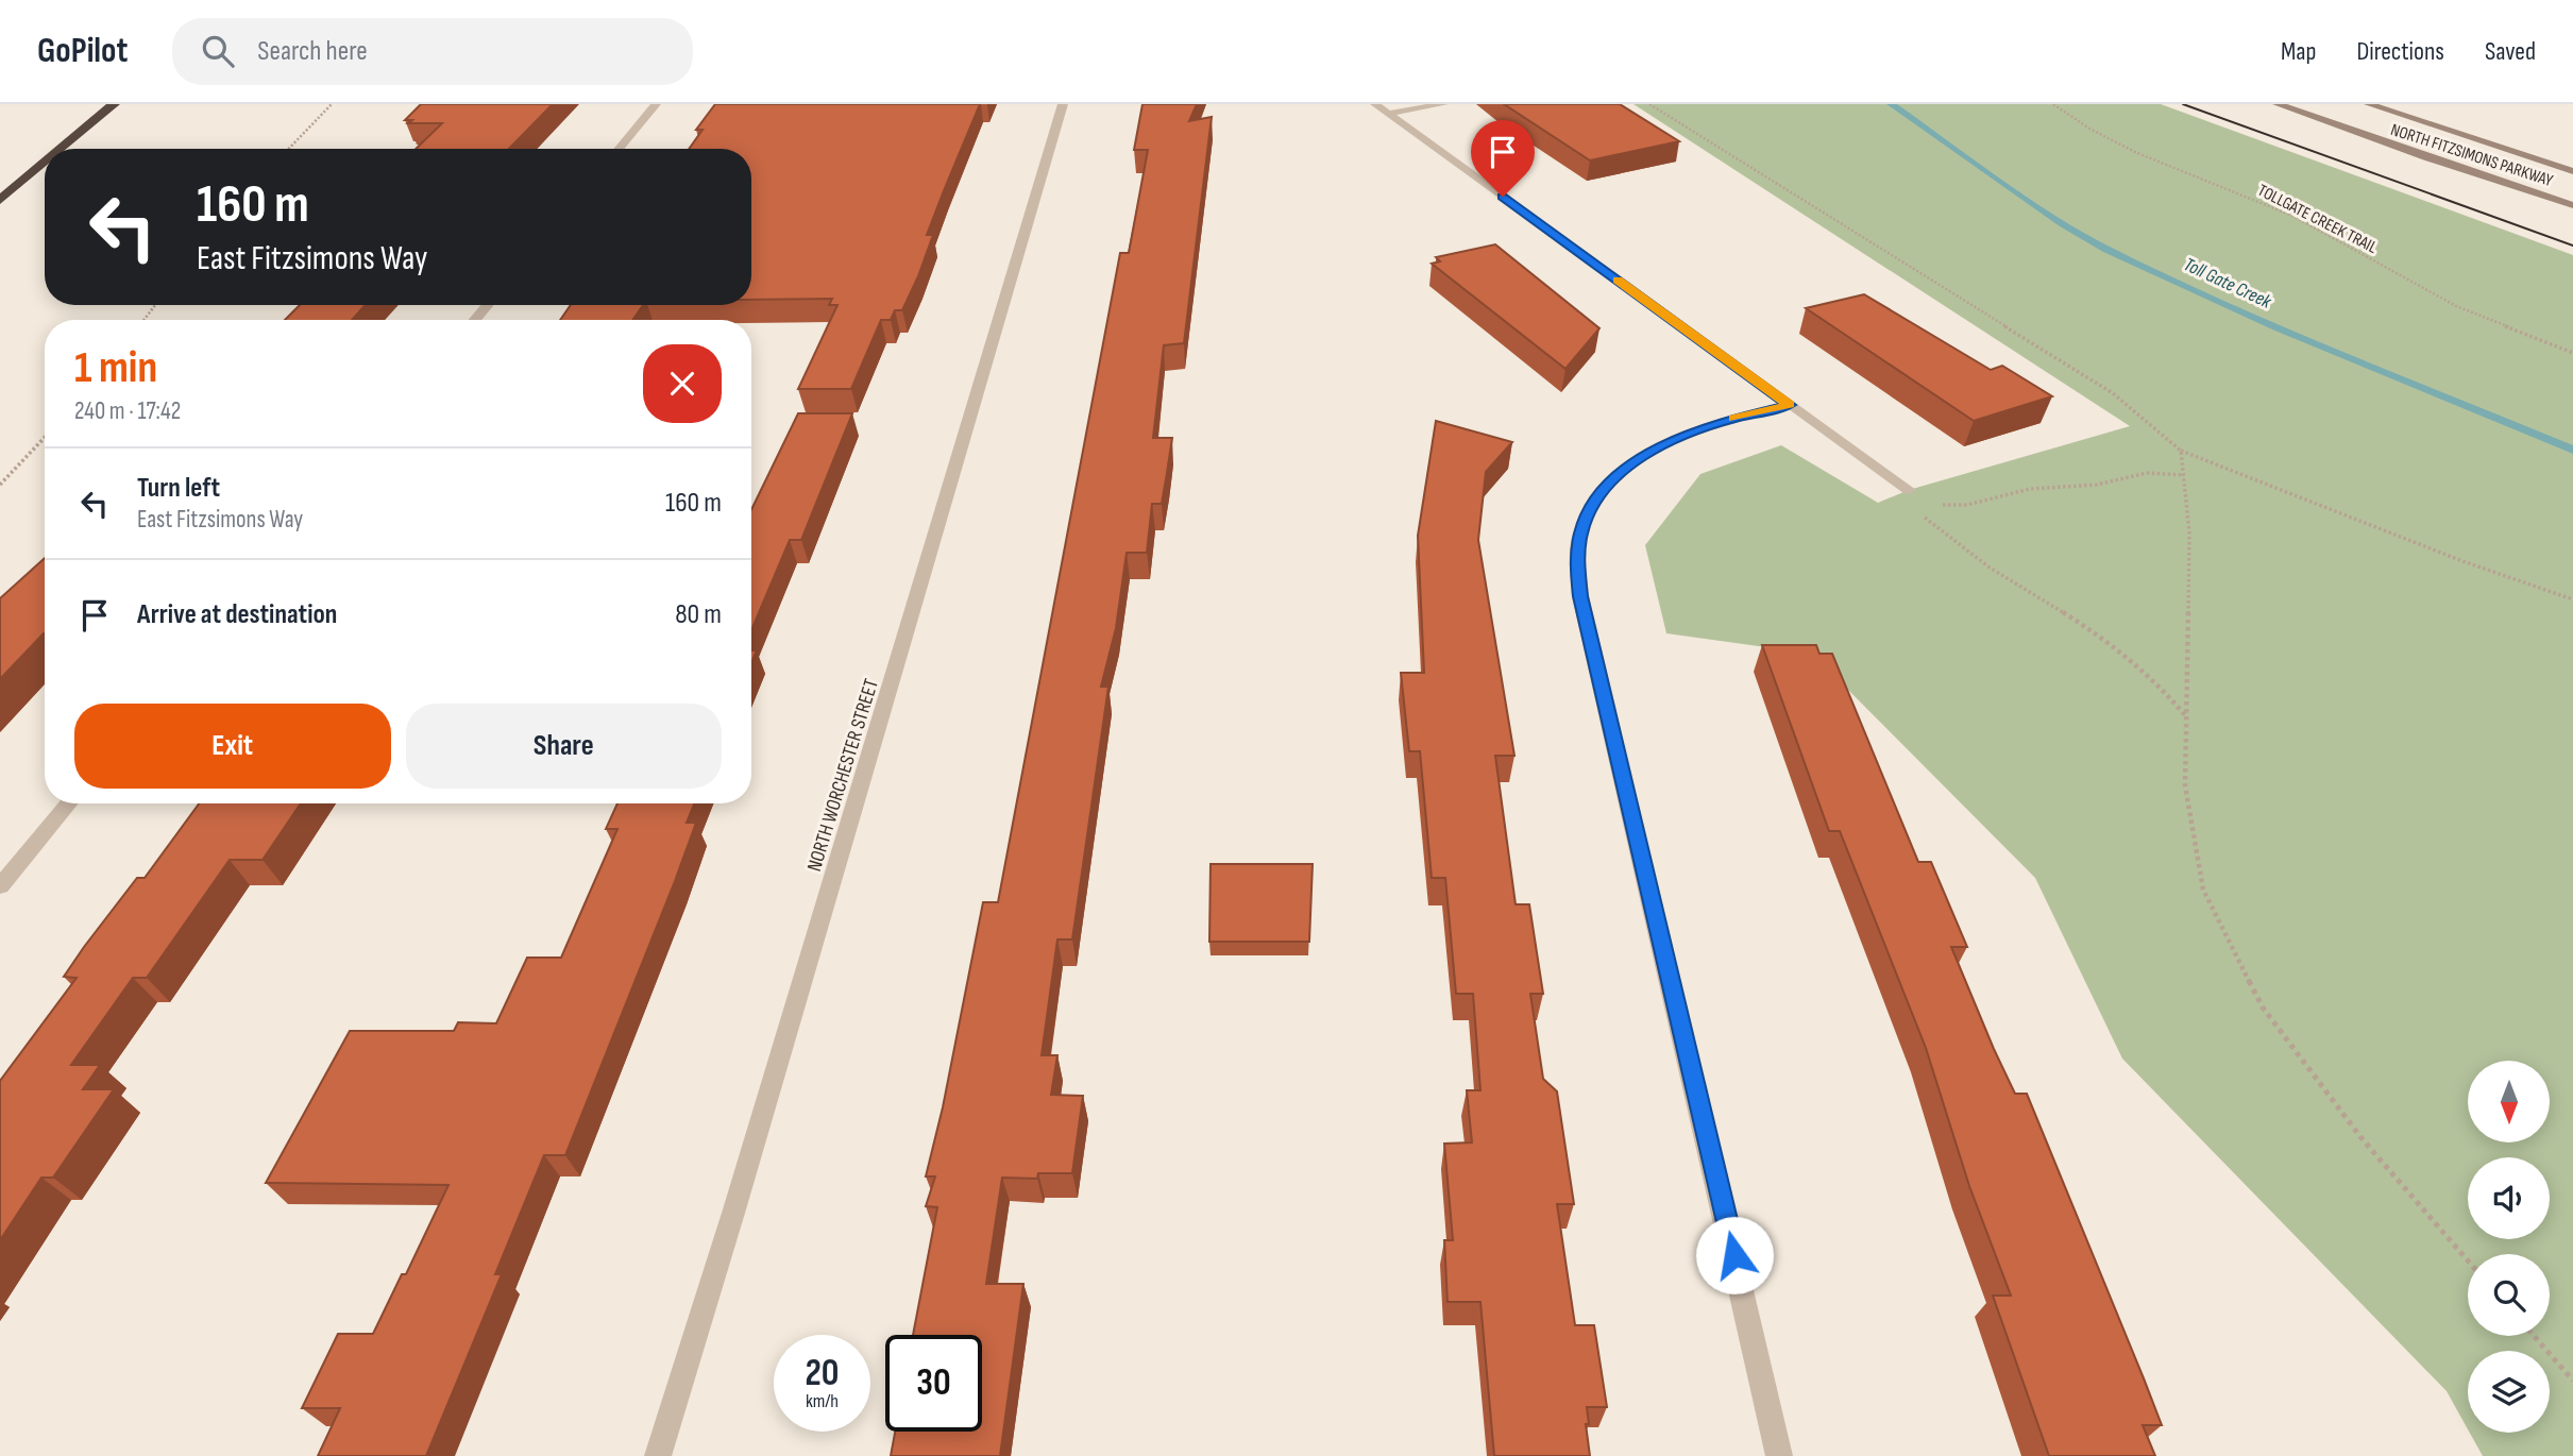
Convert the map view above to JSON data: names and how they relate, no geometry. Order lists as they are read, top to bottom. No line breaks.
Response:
{"streets":{"main road":["NORTH FITZSIMONS PARKWAY"],"street":["NORTH WORCHESTER STREET"],"path":["TOLLGATE CREEK TRAIL"]},"water":["Toll Gate Creek"],"north":"bottom","page":{"header":"GoPilot","search":"Search here","nav":["Map","Directions","Saved"],"turn":["160 m","East Fitzsimons Way"],"heading":["1 min","240 m · 17:42"],"list":[{"name":"Turn left","note":"East Fitzsimons Way","value":"160 m"},{"name":"Arrive at destination","value":"80 m"}],"buttons":["Exit","Share"],"speed":"20 km/h","limit":"30"}}
